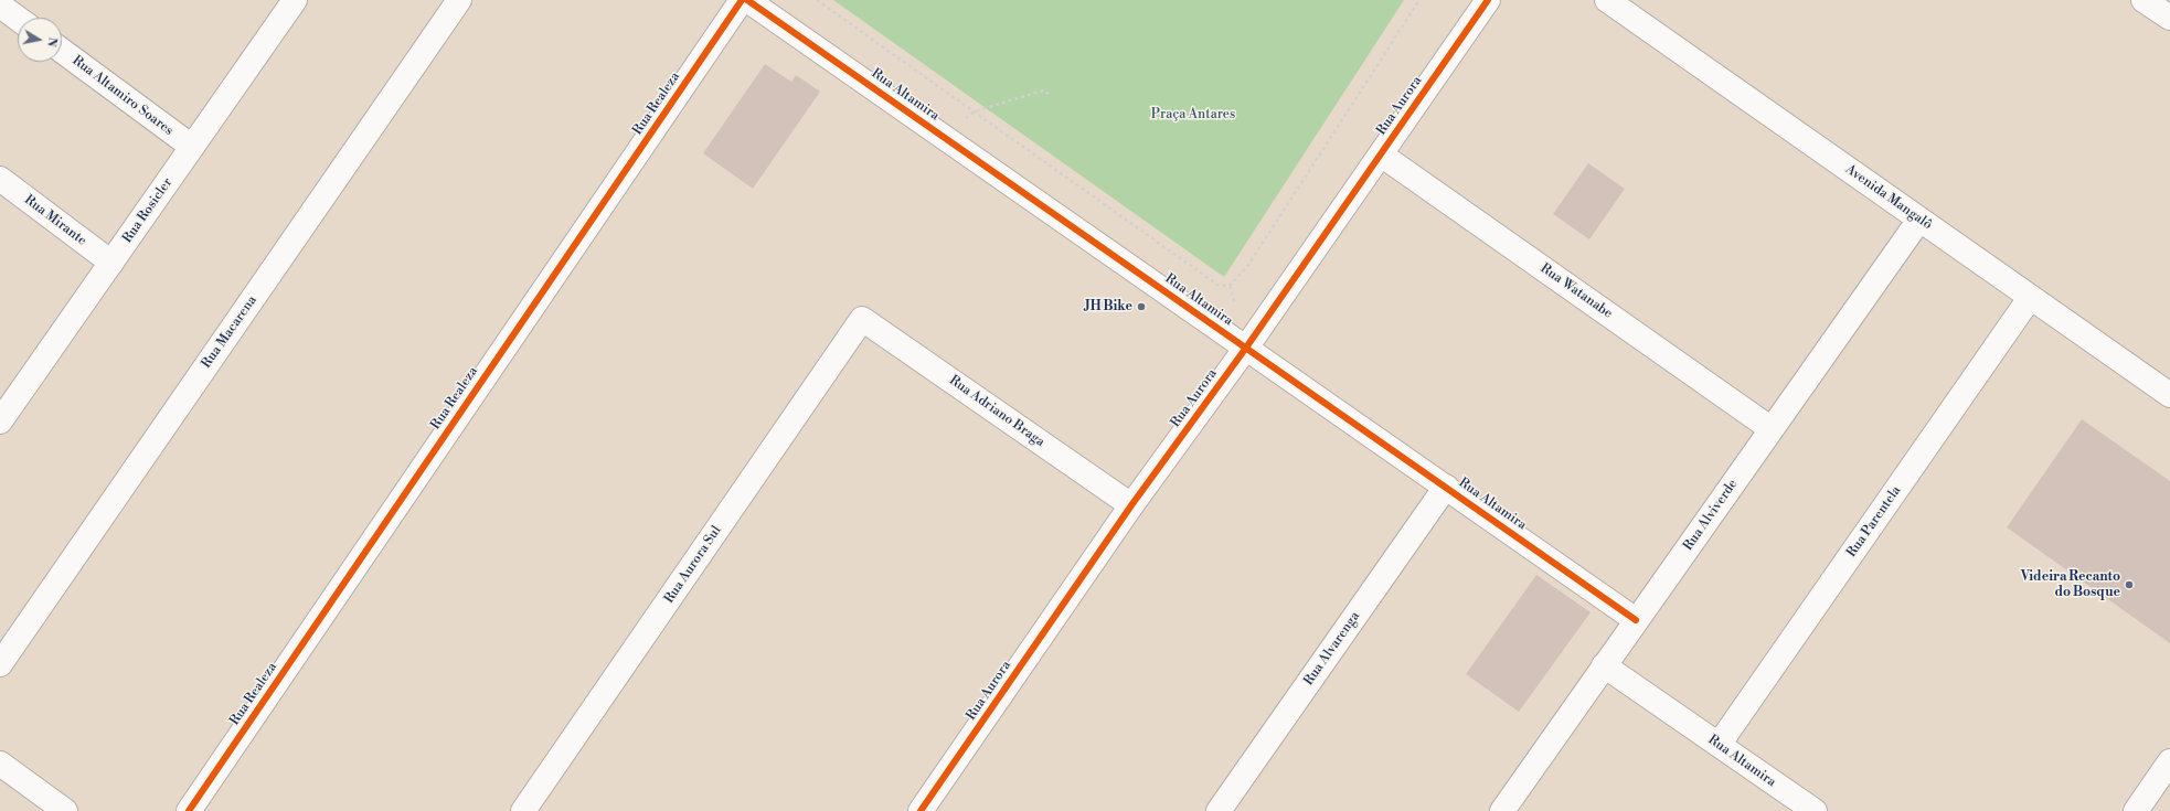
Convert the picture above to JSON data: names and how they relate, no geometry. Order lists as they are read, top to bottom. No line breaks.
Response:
{"streets":{"street":["Rua Altamira","Rua Altamiro Soares","Rua Realeza","Rua Aurora","Avenida Mangalô","Rua Rosicler","Rua Mirante","Rua Watanabe","Rua Macarena","Rua Adriano Braga","Rua Alviverde","Rua Parentela","Rua Aurora Sul","Rua Alvarenga"]},"crossings":[["Rua Altamira","Rua Aurora"],["Rua Altamira","Rua Alviverde"],["Rua Altamira","Rua Parentela"],["Rua Altamira","Rua Alvarenga"],["Rua Altamiro Soares","Rua Rosicler"],["Rua Aurora","Rua Watanabe"],["Rua Aurora","Rua Adriano Braga"],["Avenida Mangalô","Rua Alviverde"],["Avenida Mangalô","Rua Parentela"],["Rua Rosicler","Rua Mirante"],["Rua Watanabe","Rua Alviverde"],["Rua Adriano Braga","Rua Aurora Sul"]],"parks":["Praça Antares"],"places":["JH Bike","Videira Recanto do Bosque"],"north":"right"}
